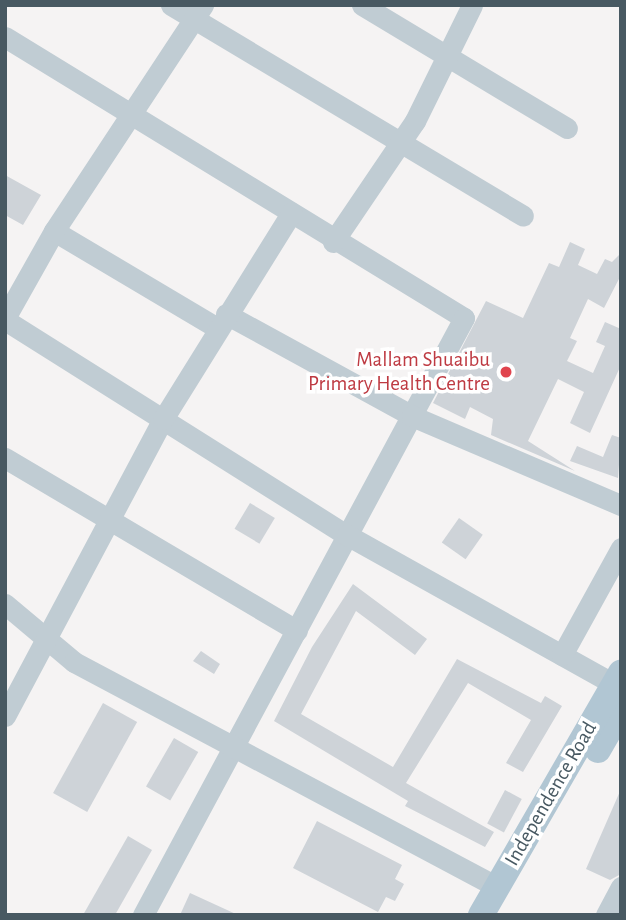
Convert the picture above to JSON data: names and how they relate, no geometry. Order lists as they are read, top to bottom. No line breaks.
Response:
{"streets":{"main road":["Independence Road"]},"places":["Mallam Shuaibu Primary Health Centre"]}
